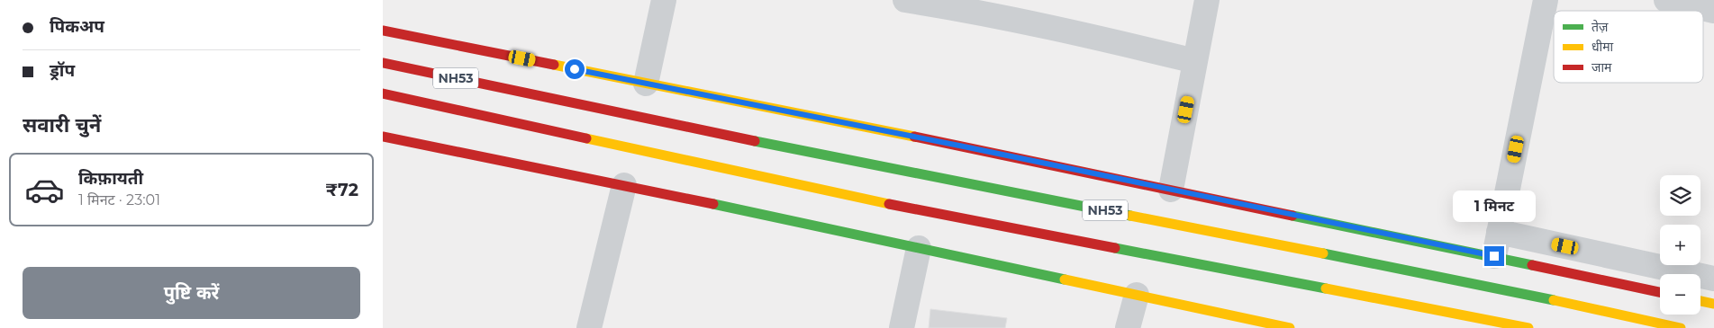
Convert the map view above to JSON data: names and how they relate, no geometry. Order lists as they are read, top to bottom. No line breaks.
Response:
{"streets":{"main road":["NH53"]},"legend":["तेज़","धीमा","जाम"],"page":{"banner":["पिकअप","ड्रॉप"],"heading":"सवारी चुनें","list":[{"name":"किफ़ायती","note":"1 मिनट · 23:01","value":"₹72"}],"map_buttons":["+","−"],"bubble":"1 मिनट","buttons":"पुष्टि करें"}}
